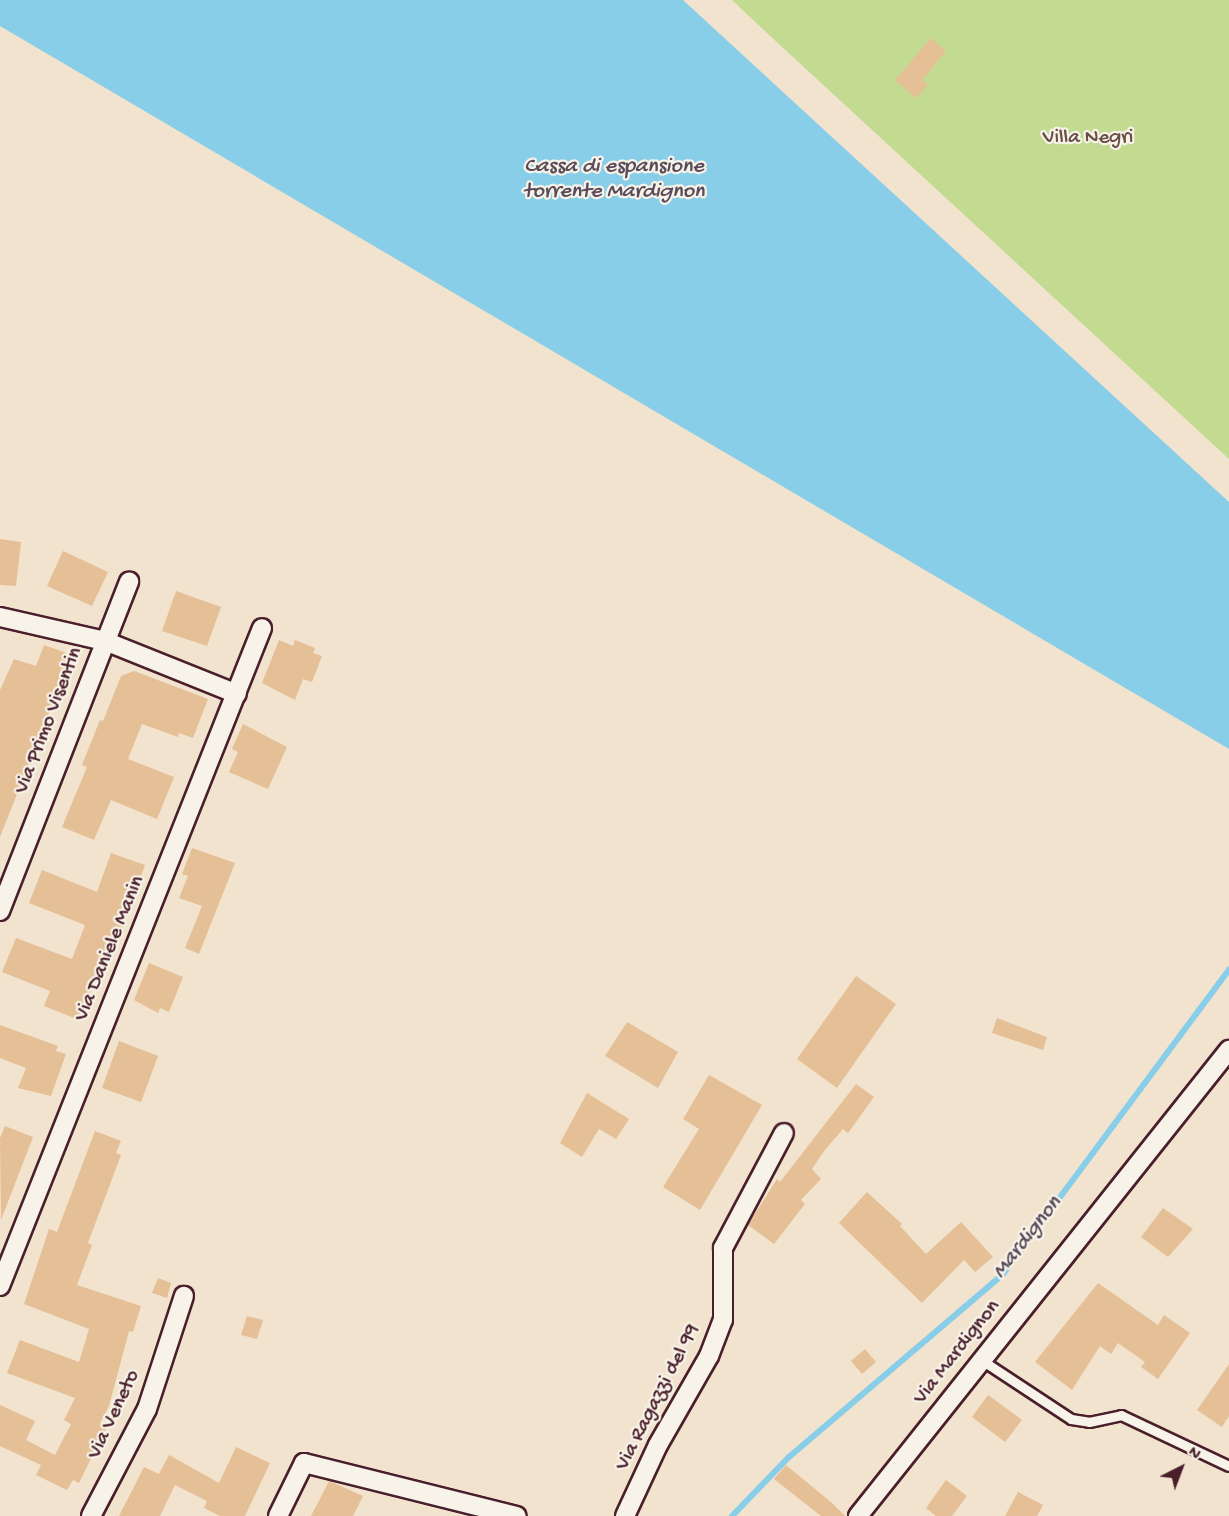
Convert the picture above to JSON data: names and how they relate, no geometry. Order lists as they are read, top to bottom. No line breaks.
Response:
{"streets":{"street":["Via Primo Visentin","Via Daniele Manin","Via Mardignon","Via Ragazzi del 99","Via Veneto"]},"water":["Cassa di espansione torrente Mardignon","Mardignon"],"parks":["Villa Negri"],"north":"top right"}
